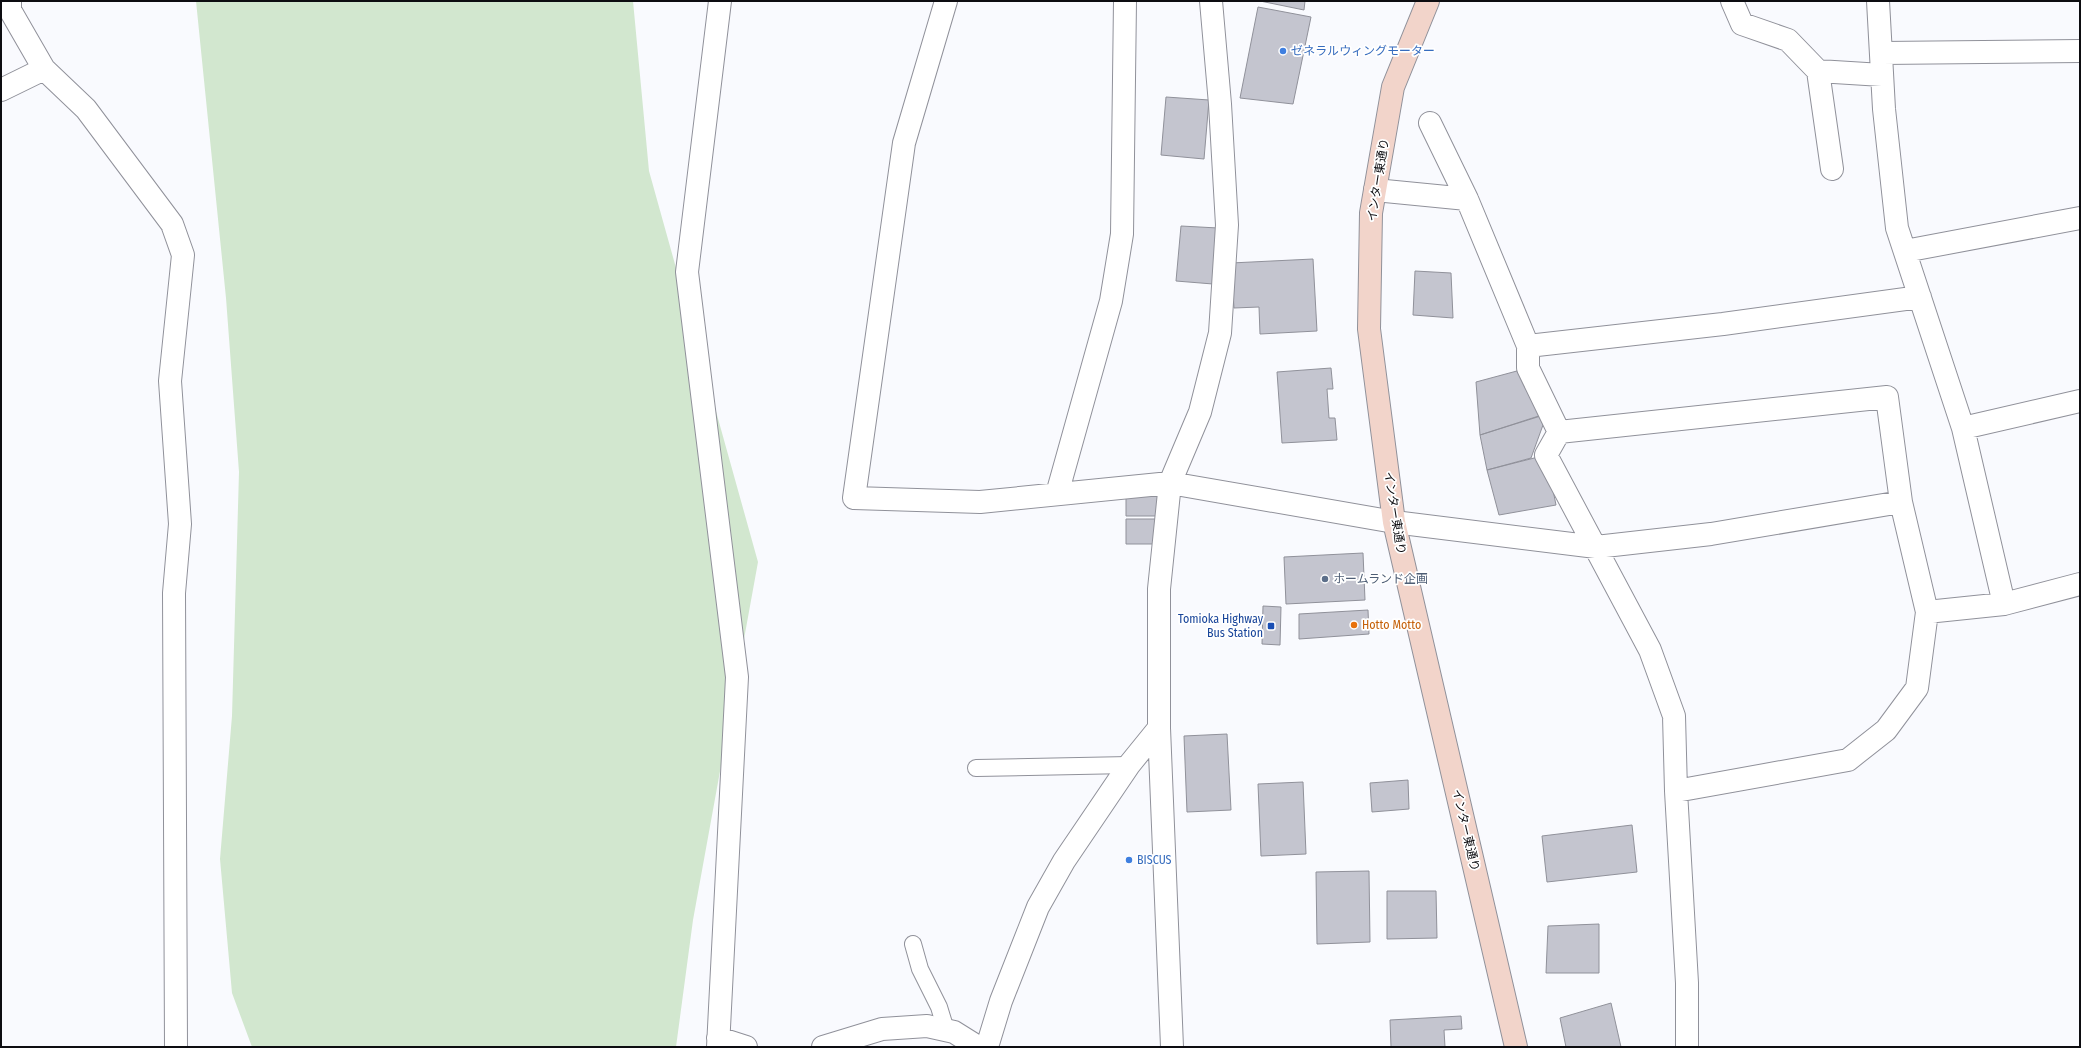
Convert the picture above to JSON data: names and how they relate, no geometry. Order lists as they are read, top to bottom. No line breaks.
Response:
{"streets":{"street":["インター東通り"]},"places":{"other":["ゼネラルウィングモーター","ホームランド企画","Hotto Motto","BISCUS"],"transit":["Tomioka Highway Bus Station"]}}
